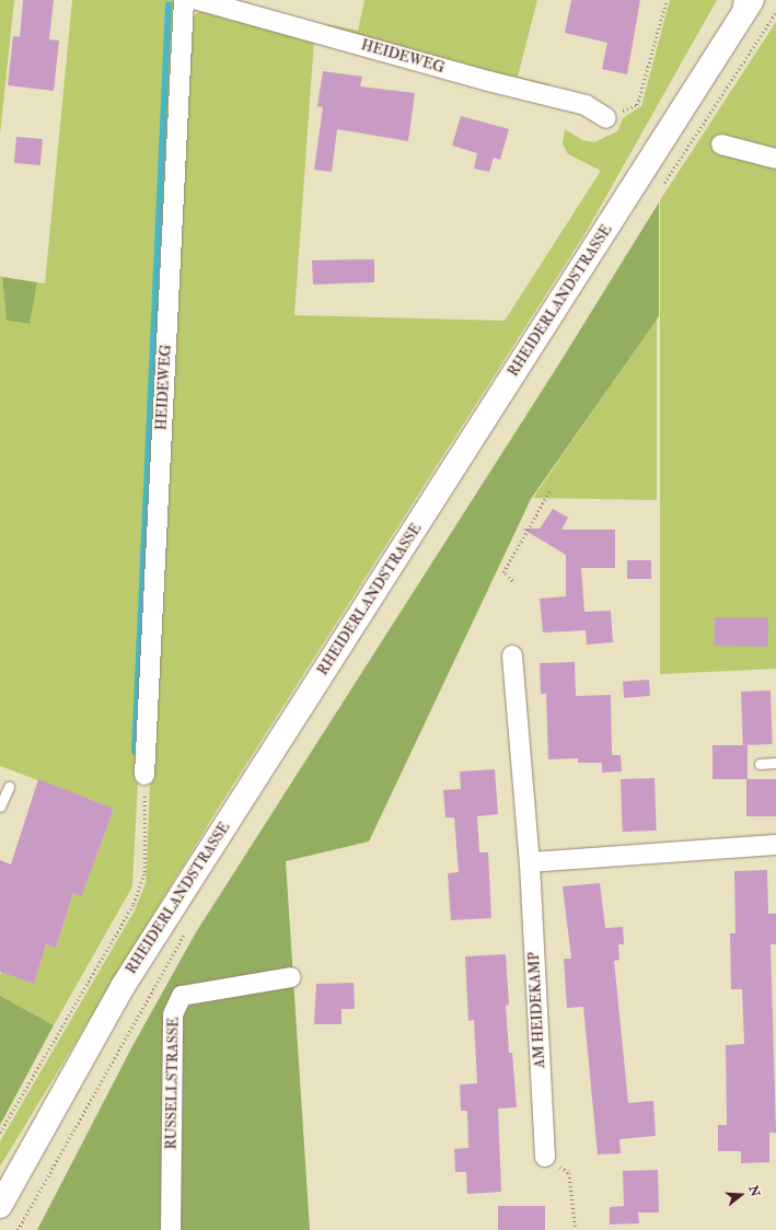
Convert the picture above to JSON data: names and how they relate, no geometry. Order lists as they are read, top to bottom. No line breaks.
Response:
{"streets":{"main road":["RHEIDERLANDSTRASSE"],"street":["HEIDEWEG","AM HEIDEKAMP","RUSSELLSTRASSE"]},"north":"right"}
